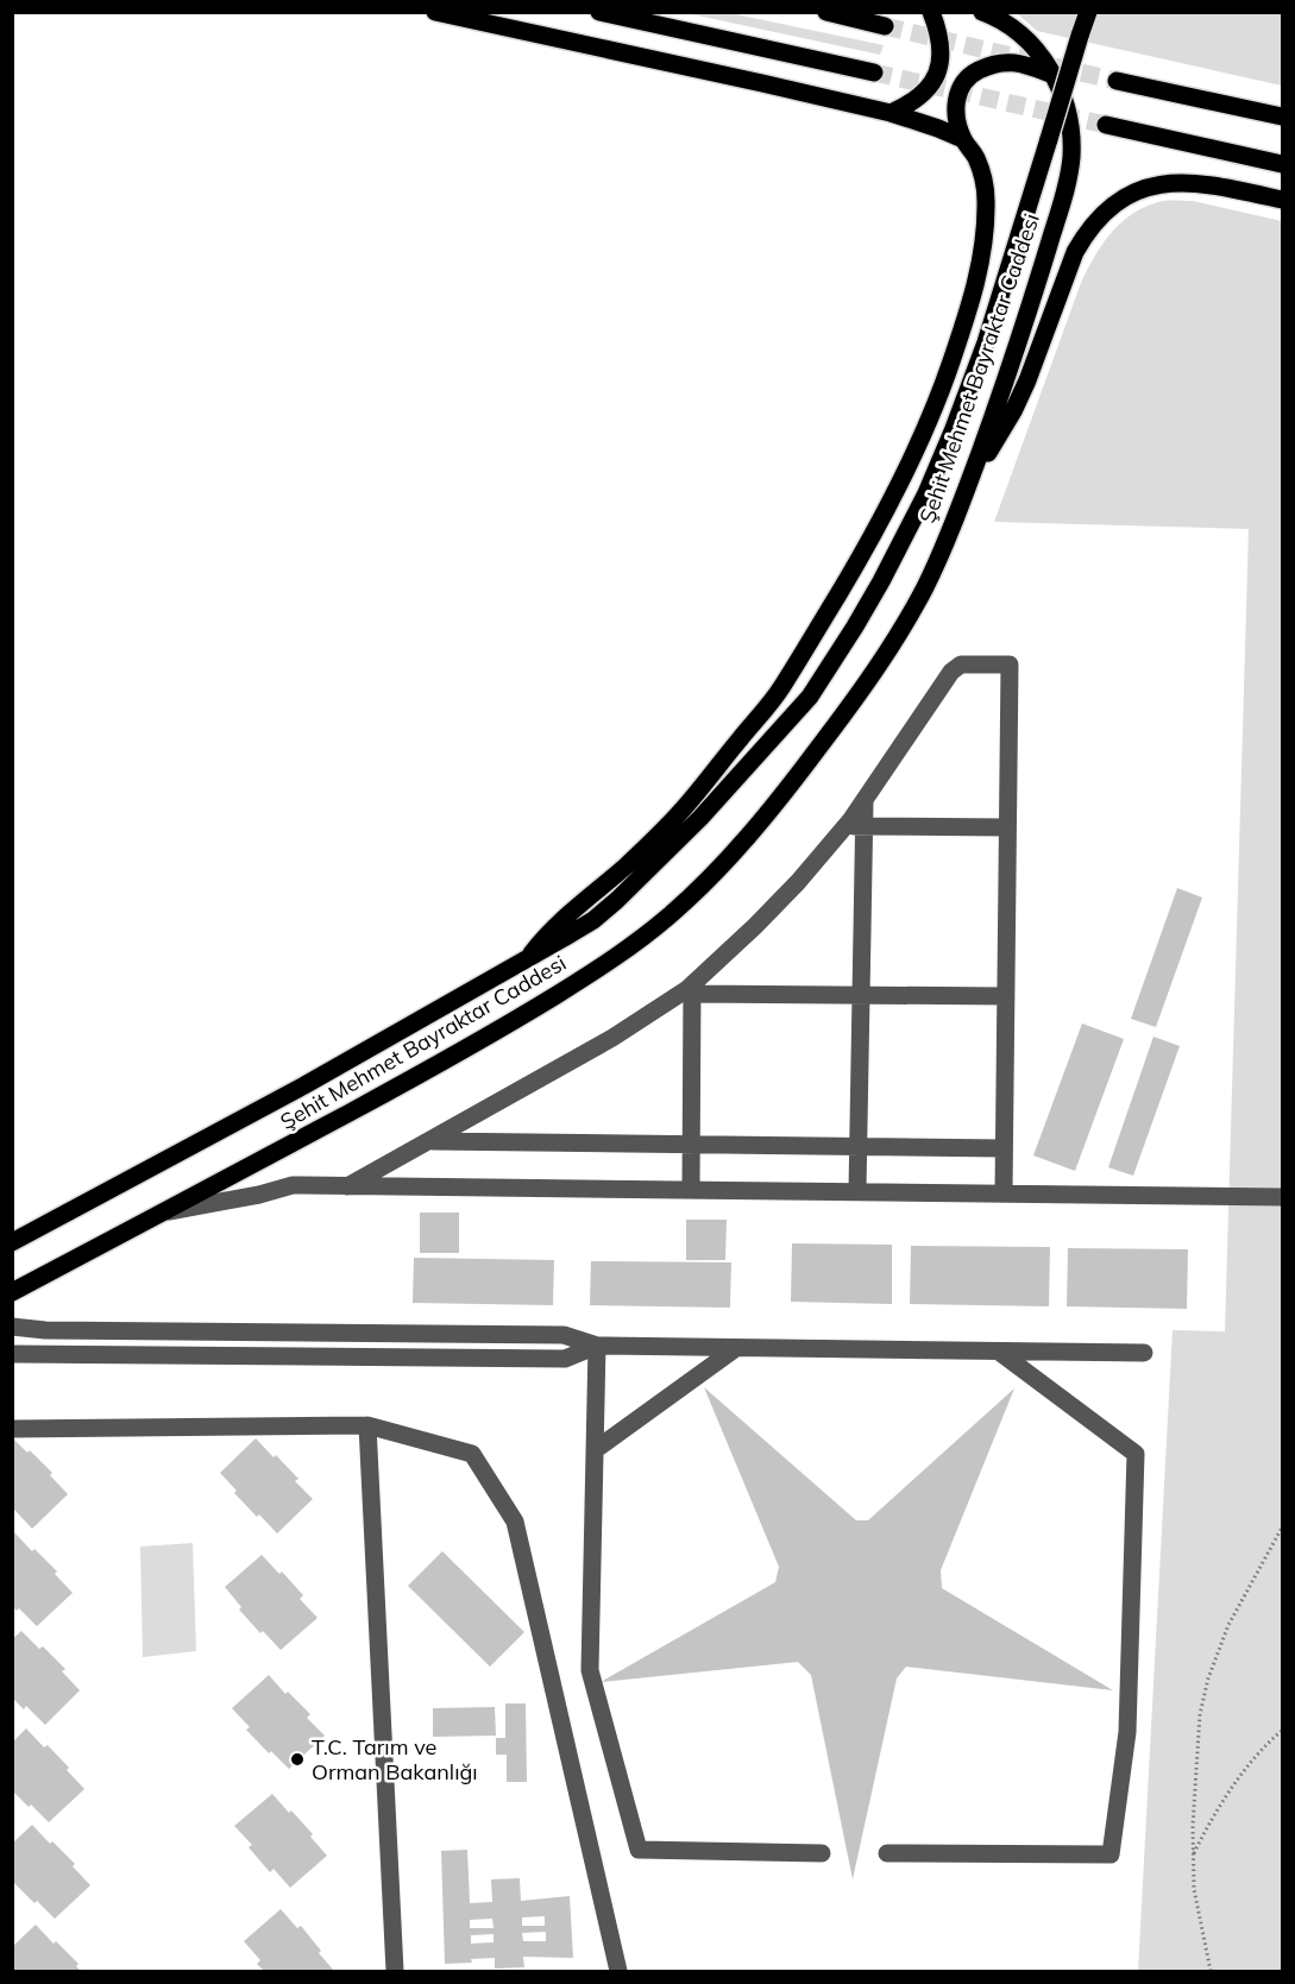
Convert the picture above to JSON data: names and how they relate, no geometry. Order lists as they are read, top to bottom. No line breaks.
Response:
{"streets":{"main road":["Şehit Mehmet Bayraktar Caddesi"]},"places":["T.C. Tarım ve Orman Bakanlığı"]}
